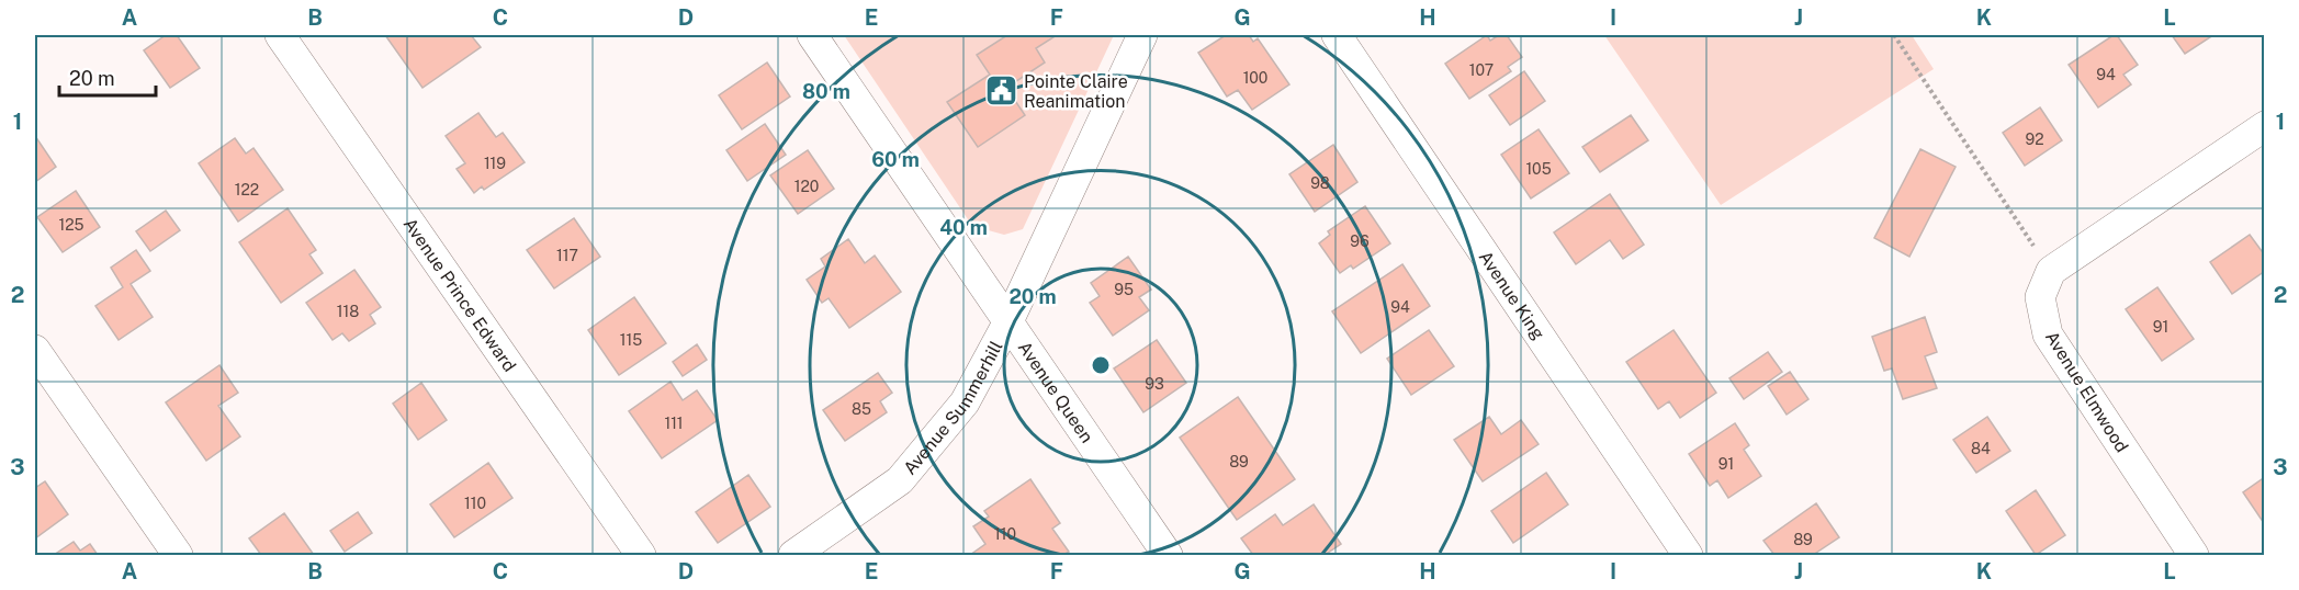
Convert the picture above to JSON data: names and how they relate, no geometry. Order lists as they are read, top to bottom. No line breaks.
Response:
{"streets":{"street":["Avenue Prince Edward","Avenue King","Avenue Elmwood","Avenue Queen","Avenue Summerhill"]},"crossings":[["Avenue Queen","Avenue Summerhill"]],"places":{"public building":["Pointe Claire Reanimation"]},"house_numbers":["107","94","100","92","119","105","98","120","122","125","96","117","95","94","118","91","115","93","85","111","84","89","91","110","110","89"],"scale_bar":"20 m","grid":{"columns":["A","B","C","D","E","F","G","H","I","J","K","L"],"rows":["1","2","3"]},"rings":["80 m","60 m","40 m","20 m"]}
